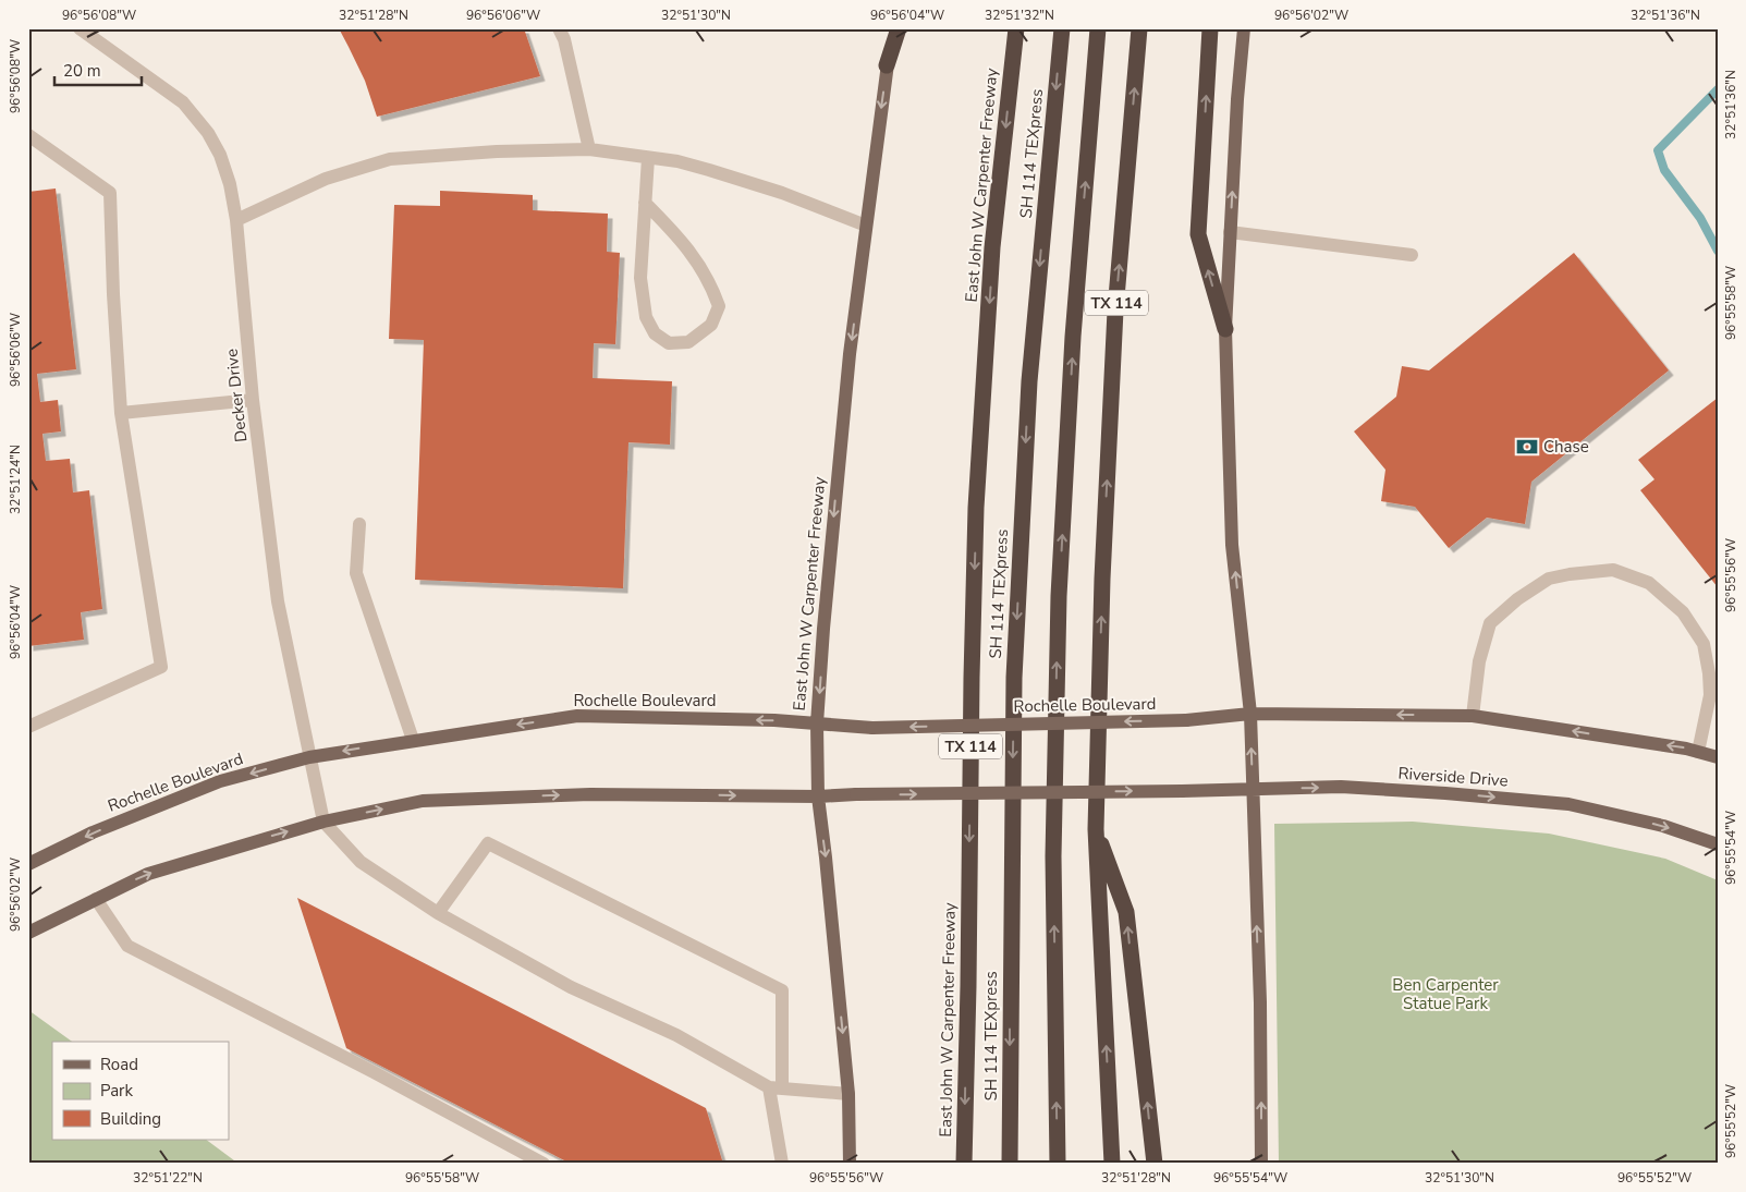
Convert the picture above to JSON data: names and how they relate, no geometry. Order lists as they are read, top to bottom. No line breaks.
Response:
{"streets":{"highway":["SH 114 TEXpress","East John W Carpenter Freeway","TX 114"],"main road":["Rochelle Boulevard","Riverside Drive"],"street":["Decker Drive"]},"crossings":[["East John W Carpenter Freeway","Rochelle Boulevard"],["East John W Carpenter Freeway","Riverside Drive"],["Decker Drive","Rochelle Boulevard"]],"one_way":["East John W Carpenter Freeway"],"parks":["Ben Carpenter Statue Park"],"places":{"bank":["Chase"]},"legend":["Road","Park","Building"],"scale_bar":"20 m","coordinates":["96°56'08\"W","32°51'28\"N","96°56'06\"W","32°51'30\"N","96°56'04\"W","32°51'32\"N","96°56'02\"W","32°51'36\"N","96°55'58\"W","32°51'24\"N","96°55'56\"W","96°55'54\"W","96°55'52\"W","32°51'22\"N"]}
